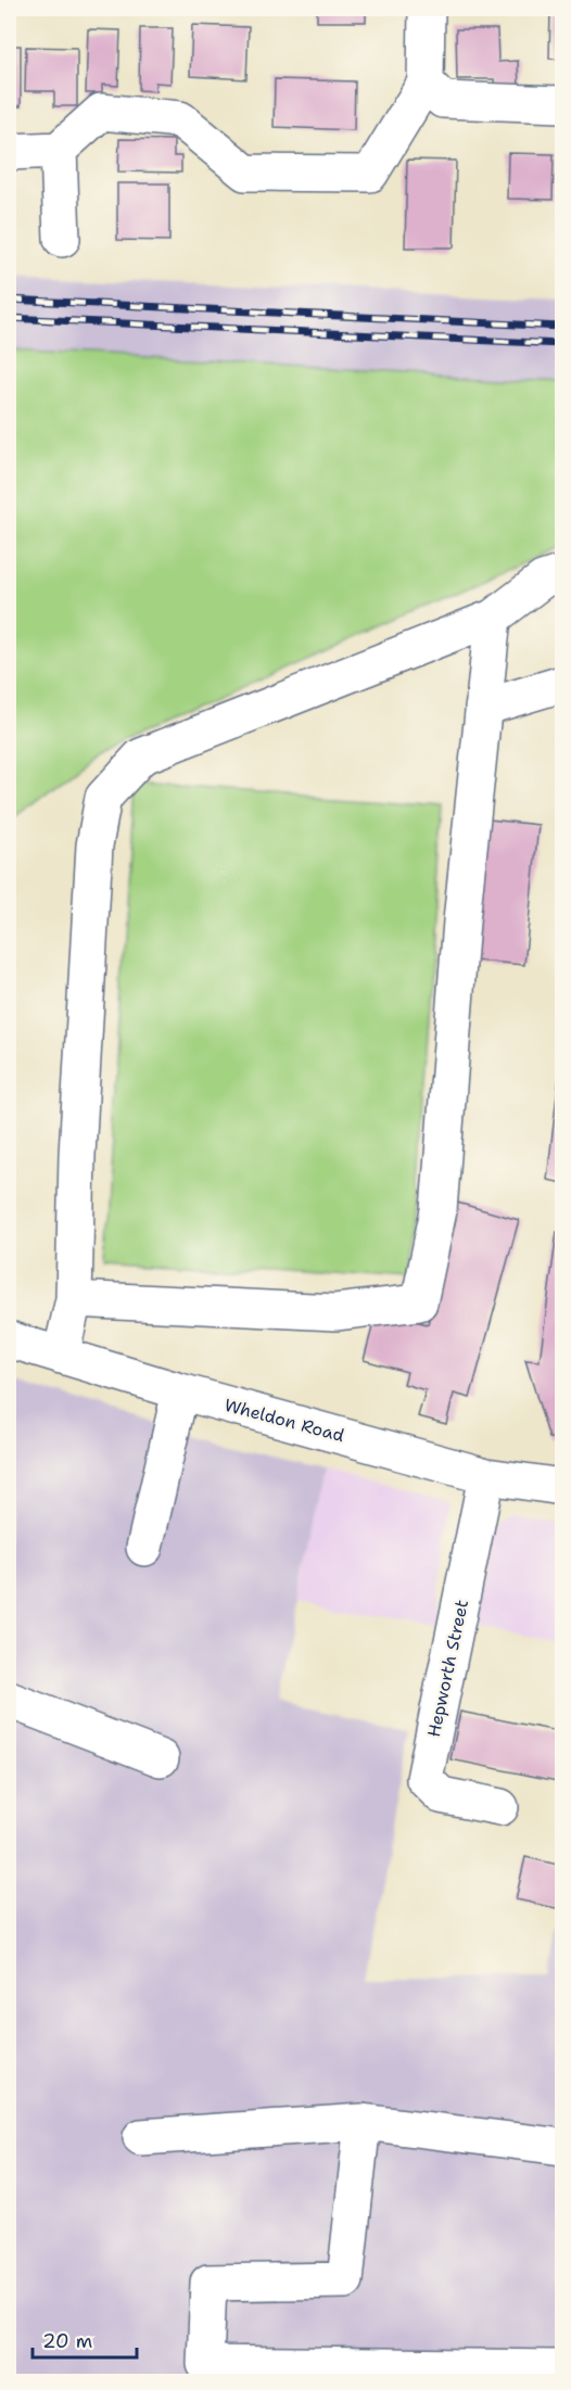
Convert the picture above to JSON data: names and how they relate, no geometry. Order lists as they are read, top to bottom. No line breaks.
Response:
{"streets":{"street":["Wheldon Road","Hepworth Street"]},"crossings":[["Wheldon Road","Hepworth Street"]],"scale_bar":"20 m"}
